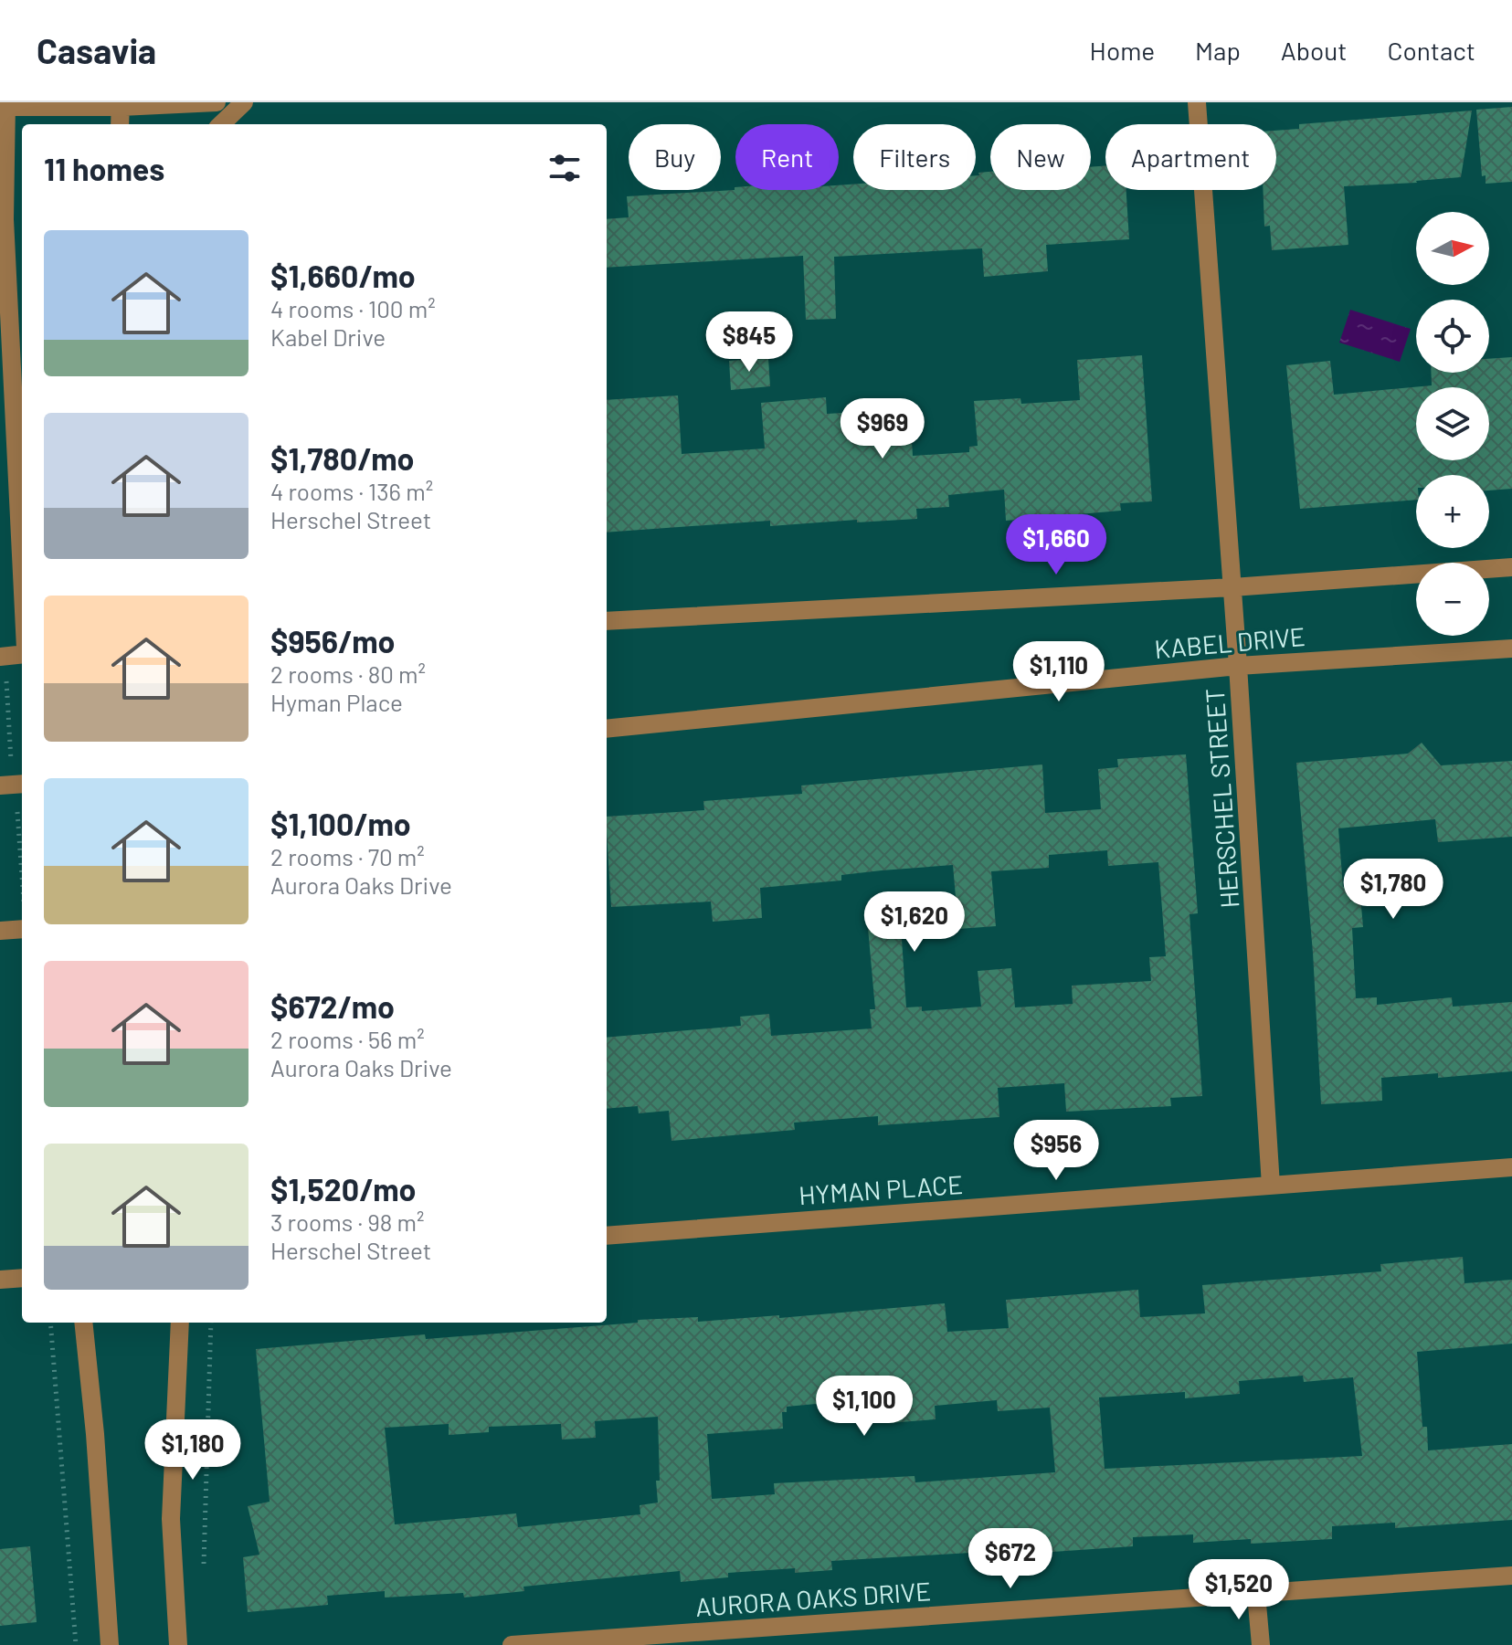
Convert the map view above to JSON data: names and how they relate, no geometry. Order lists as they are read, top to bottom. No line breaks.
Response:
{"streets":{"street":["KABEL DRIVE","HERSCHEL STREET","HYMAN PLACE","AURORA OAKS DRIVE"]},"crossings":[["KABEL DRIVE","HERSCHEL STREET"],["HERSCHEL STREET","HYMAN PLACE"]],"north":"right","page":{"header":"Casavia","nav":["Home","Map","About","Contact"],"chip":["Buy","Rent","Filters","New","Apartment"],"heading":"11 homes","map_buttons":["+","−"],"list":[{"name":"$1,660/mo","note":"4 rooms · 100 m² · Kabel Drive"},{"name":"$1,780/mo","note":"4 rooms · 136 m² · Herschel Street"},{"name":"$956/mo","note":"2 rooms · 80 m² · Hyman Place"},{"name":"$1,100/mo","note":"2 rooms · 70 m² · Aurora Oaks Drive"},{"name":"$672/mo","note":"2 rooms · 56 m² · Aurora Oaks Drive"},{"name":"$1,520/mo","note":"3 rooms · 98 m² · Herschel Street"}],"price":["$845","$969","$1,660","$1,110","$1,780","$1,620","$956","$1,100","$1,180","$672","$1,520"]}}
